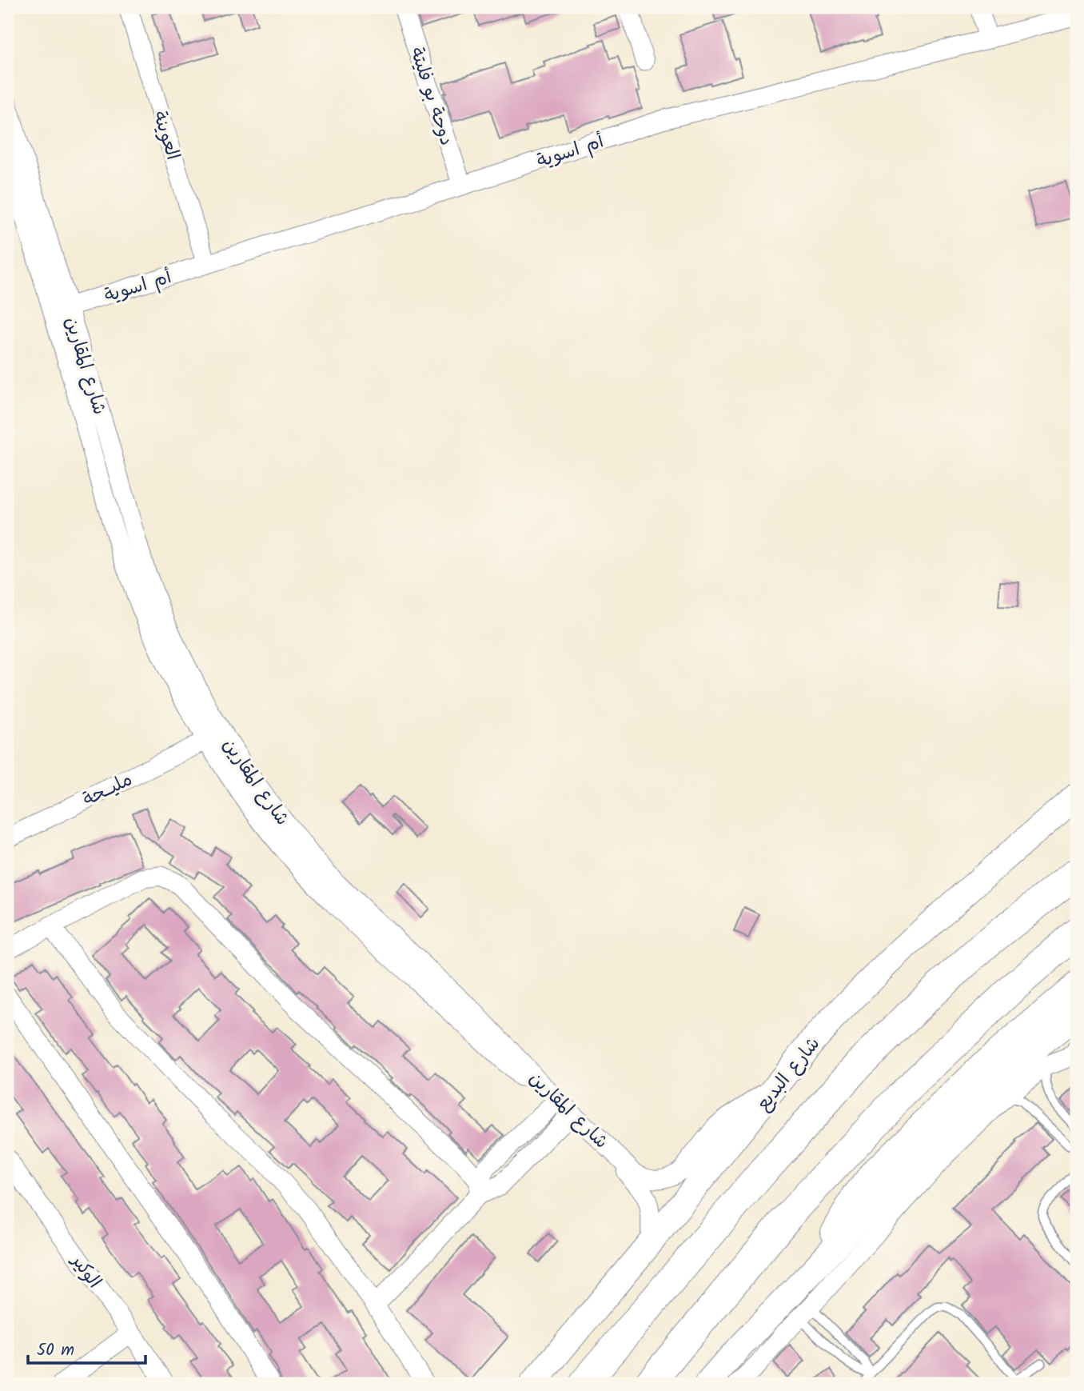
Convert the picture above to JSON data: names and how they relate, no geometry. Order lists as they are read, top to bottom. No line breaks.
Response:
{"streets":{"main road":["شارع البديع"],"street":["دوحة بو فليتة","العوينة","أم اسوية","شارع المقارين","مليــحة","الوكير"]},"crossings":[["دوحة بو فليتة","أم اسوية"],["العوينة","أم اسوية"],["أم اسوية","شارع المقارين"],["شارع المقارين","مليــحة"],["شارع المقارين","شارع البديع"]],"scale_bar":"50 m"}
